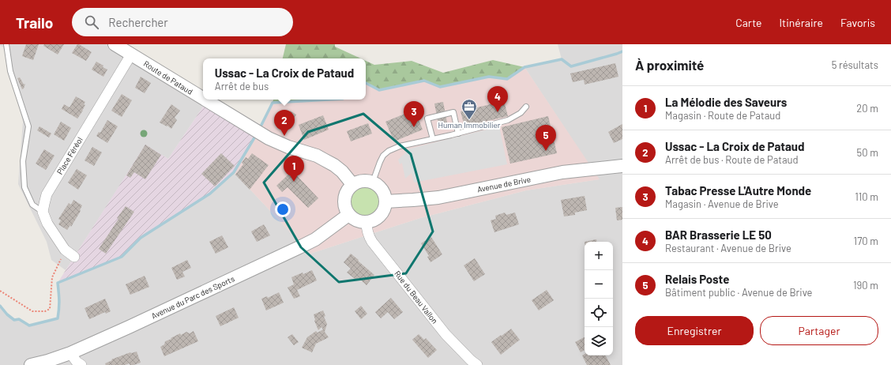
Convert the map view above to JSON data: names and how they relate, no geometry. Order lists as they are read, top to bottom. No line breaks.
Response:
{"streets":{"street":["Route de Pataud","Place Féréol","Avenue de Brive","Avenue du Parc des Sports","Rue du Beau Vallon"]},"crossings":[["Route de Pataud","Place Féréol"],["Route de Pataud","Avenue de Brive"],["Route de Pataud","Avenue du Parc des Sports"],["Route de Pataud","Rue du Beau Vallon"],["Avenue de Brive","Avenue du Parc des Sports"],["Avenue de Brive","Rue du Beau Vallon"],["Avenue du Parc des Sports","Rue du Beau Vallon"]],"places":{"office":["Human Immobilier"]},"page":{"header":"Trailo","search":"Rechercher","nav":["Carte","Itinéraire","Favoris"],"heading":["À proximité","5 résultats"],"popup":["Ussac - La Croix de Pataud","Arrêt de bus"],"list":[{"mark":"1","name":"La Mélodie des Saveurs","note":"Magasin · Route de Pataud","value":"20 m"},{"mark":"2","name":"Ussac - La Croix de Pataud","note":"Arrêt de bus · Route de Pataud","value":"50 m"},{"mark":"3","name":"Tabac Presse L'Autre Monde","note":"Magasin · Avenue de Brive","value":"110 m"},{"mark":"4","name":"BAR Brasserie LE 50","note":"Restaurant · Avenue de Brive","value":"170 m"},{"mark":"5","name":"Relais Poste","note":"Bâtiment public · Avenue de Brive","value":"190 m"}],"pins":["4","3","2","5","1"],"map_buttons":["+","−"],"buttons":["Enregistrer","Partager"]}}
